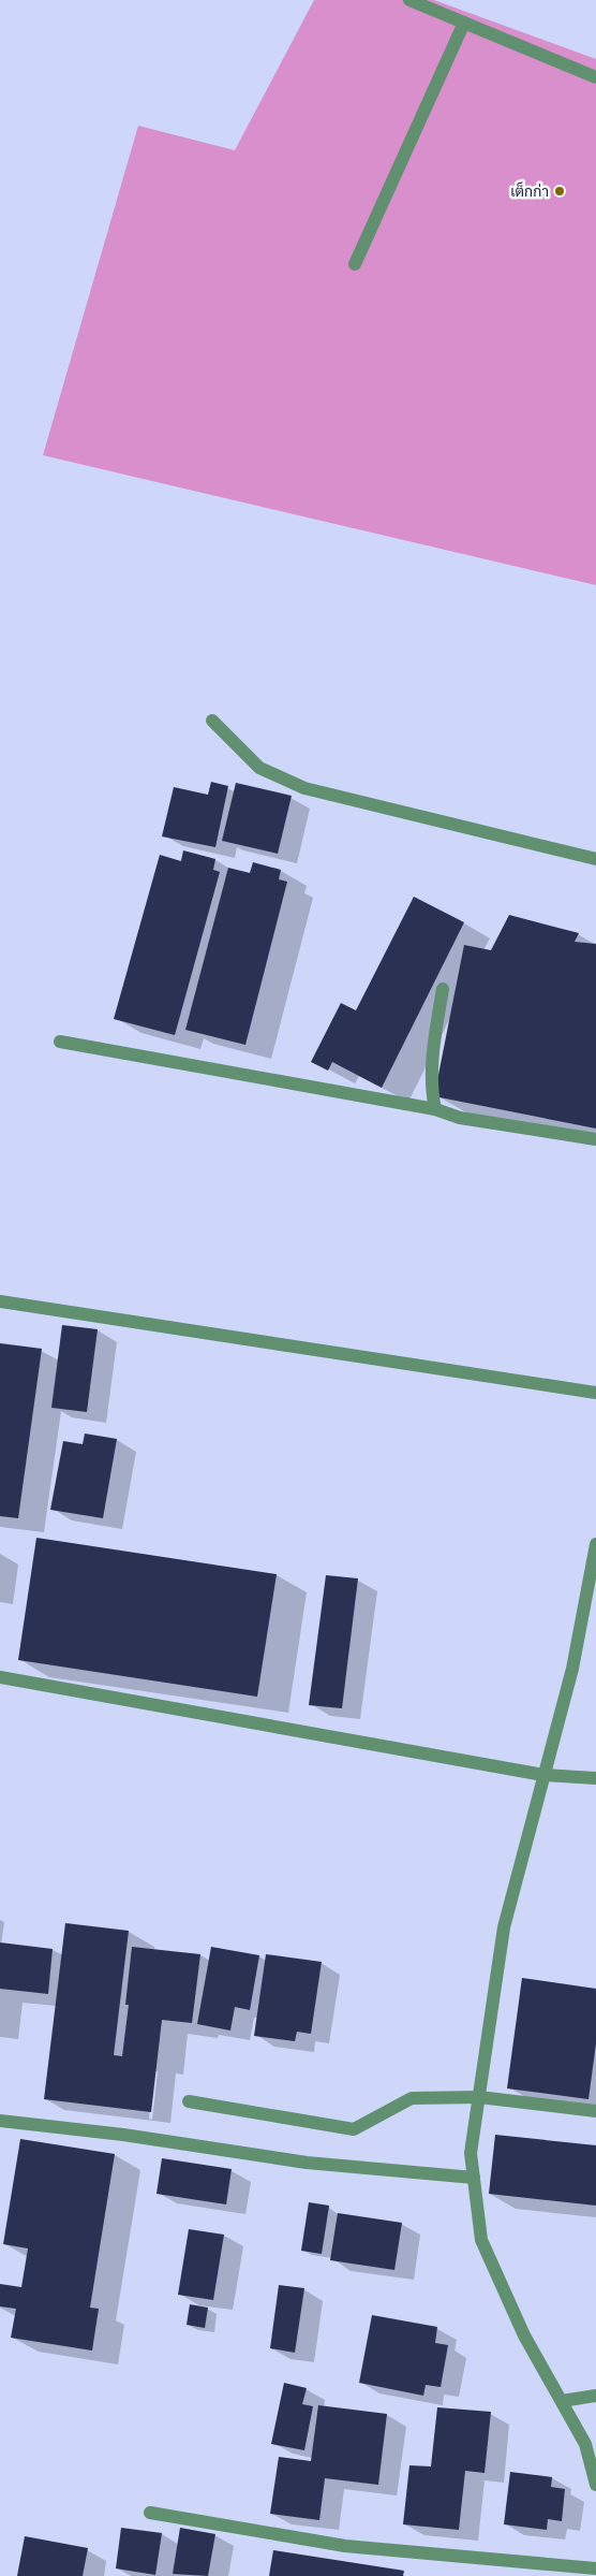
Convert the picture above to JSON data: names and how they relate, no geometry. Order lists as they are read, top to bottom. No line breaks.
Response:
{"places":["เต็กก่า"]}
